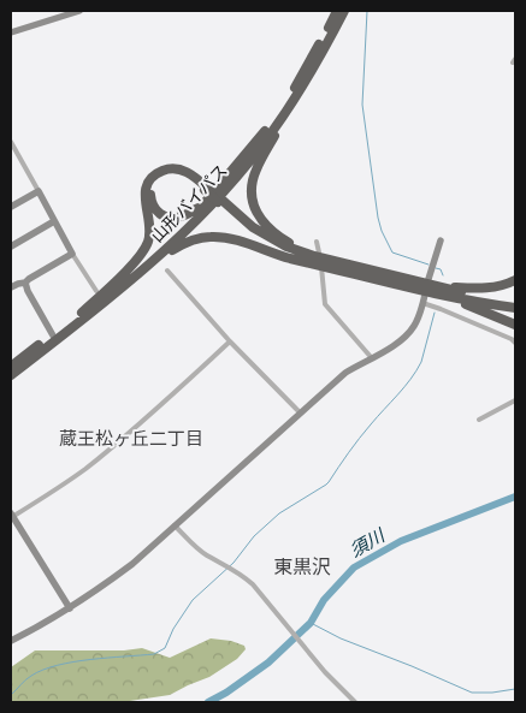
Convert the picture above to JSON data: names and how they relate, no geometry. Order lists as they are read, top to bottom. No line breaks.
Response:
{"streets":{"highway":["山形バイパス"]},"districts":["蔵王松ヶ丘二丁目","東黒沢"],"water":["須川"]}
